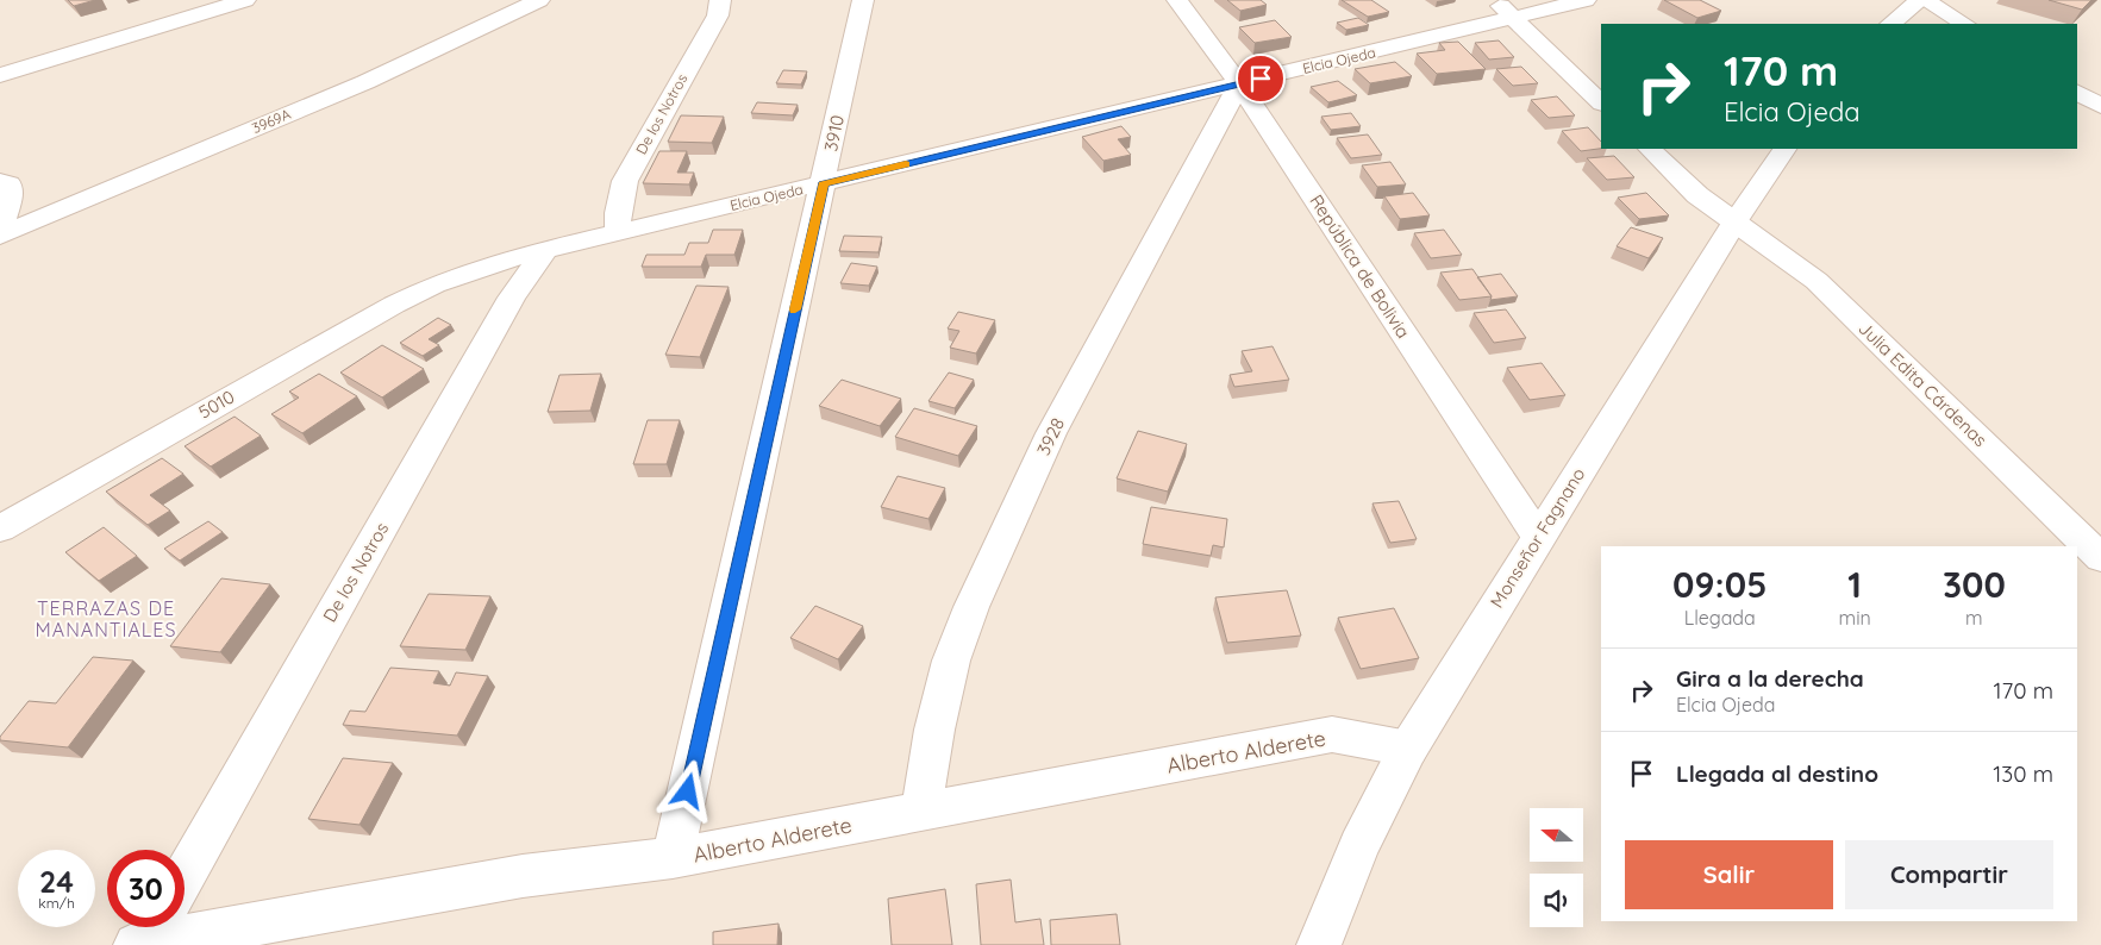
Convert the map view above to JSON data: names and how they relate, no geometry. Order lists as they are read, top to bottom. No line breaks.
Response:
{"streets":{"street":["Elcia Ojeda","De los Notros","3969A","3910","República de Bolivia","Julia Edita Cárdenas","5010","3928","Monseñor Fagnano","Alberto Alderete"]},"crossings":[["Elcia Ojeda","De los Notros"],["Elcia Ojeda","3910"],["Elcia Ojeda","República de Bolivia"],["Elcia Ojeda","5010"],["Elcia Ojeda","3928"],["3910","Alberto Alderete"],["República de Bolivia","3928"],["República de Bolivia","Monseñor Fagnano"],["Julia Edita Cárdenas","Monseñor Fagnano"],["3928","Alberto Alderete"],["Monseñor Fagnano","Alberto Alderete"]],"districts":["TERRAZAS DE MANANTIALES"],"north":"left","page":{"turn":["170 m","Elcia Ojeda"],"eta":["09:05","Llegada","1","min","300","m"],"list":[{"name":"Gira a la derecha","note":"Elcia Ojeda","value":"170 m"},{"name":"Llegada al destino","value":"130 m"}],"buttons":["Salir","Compartir"],"speed":"24 km/h","limit":"30"}}
